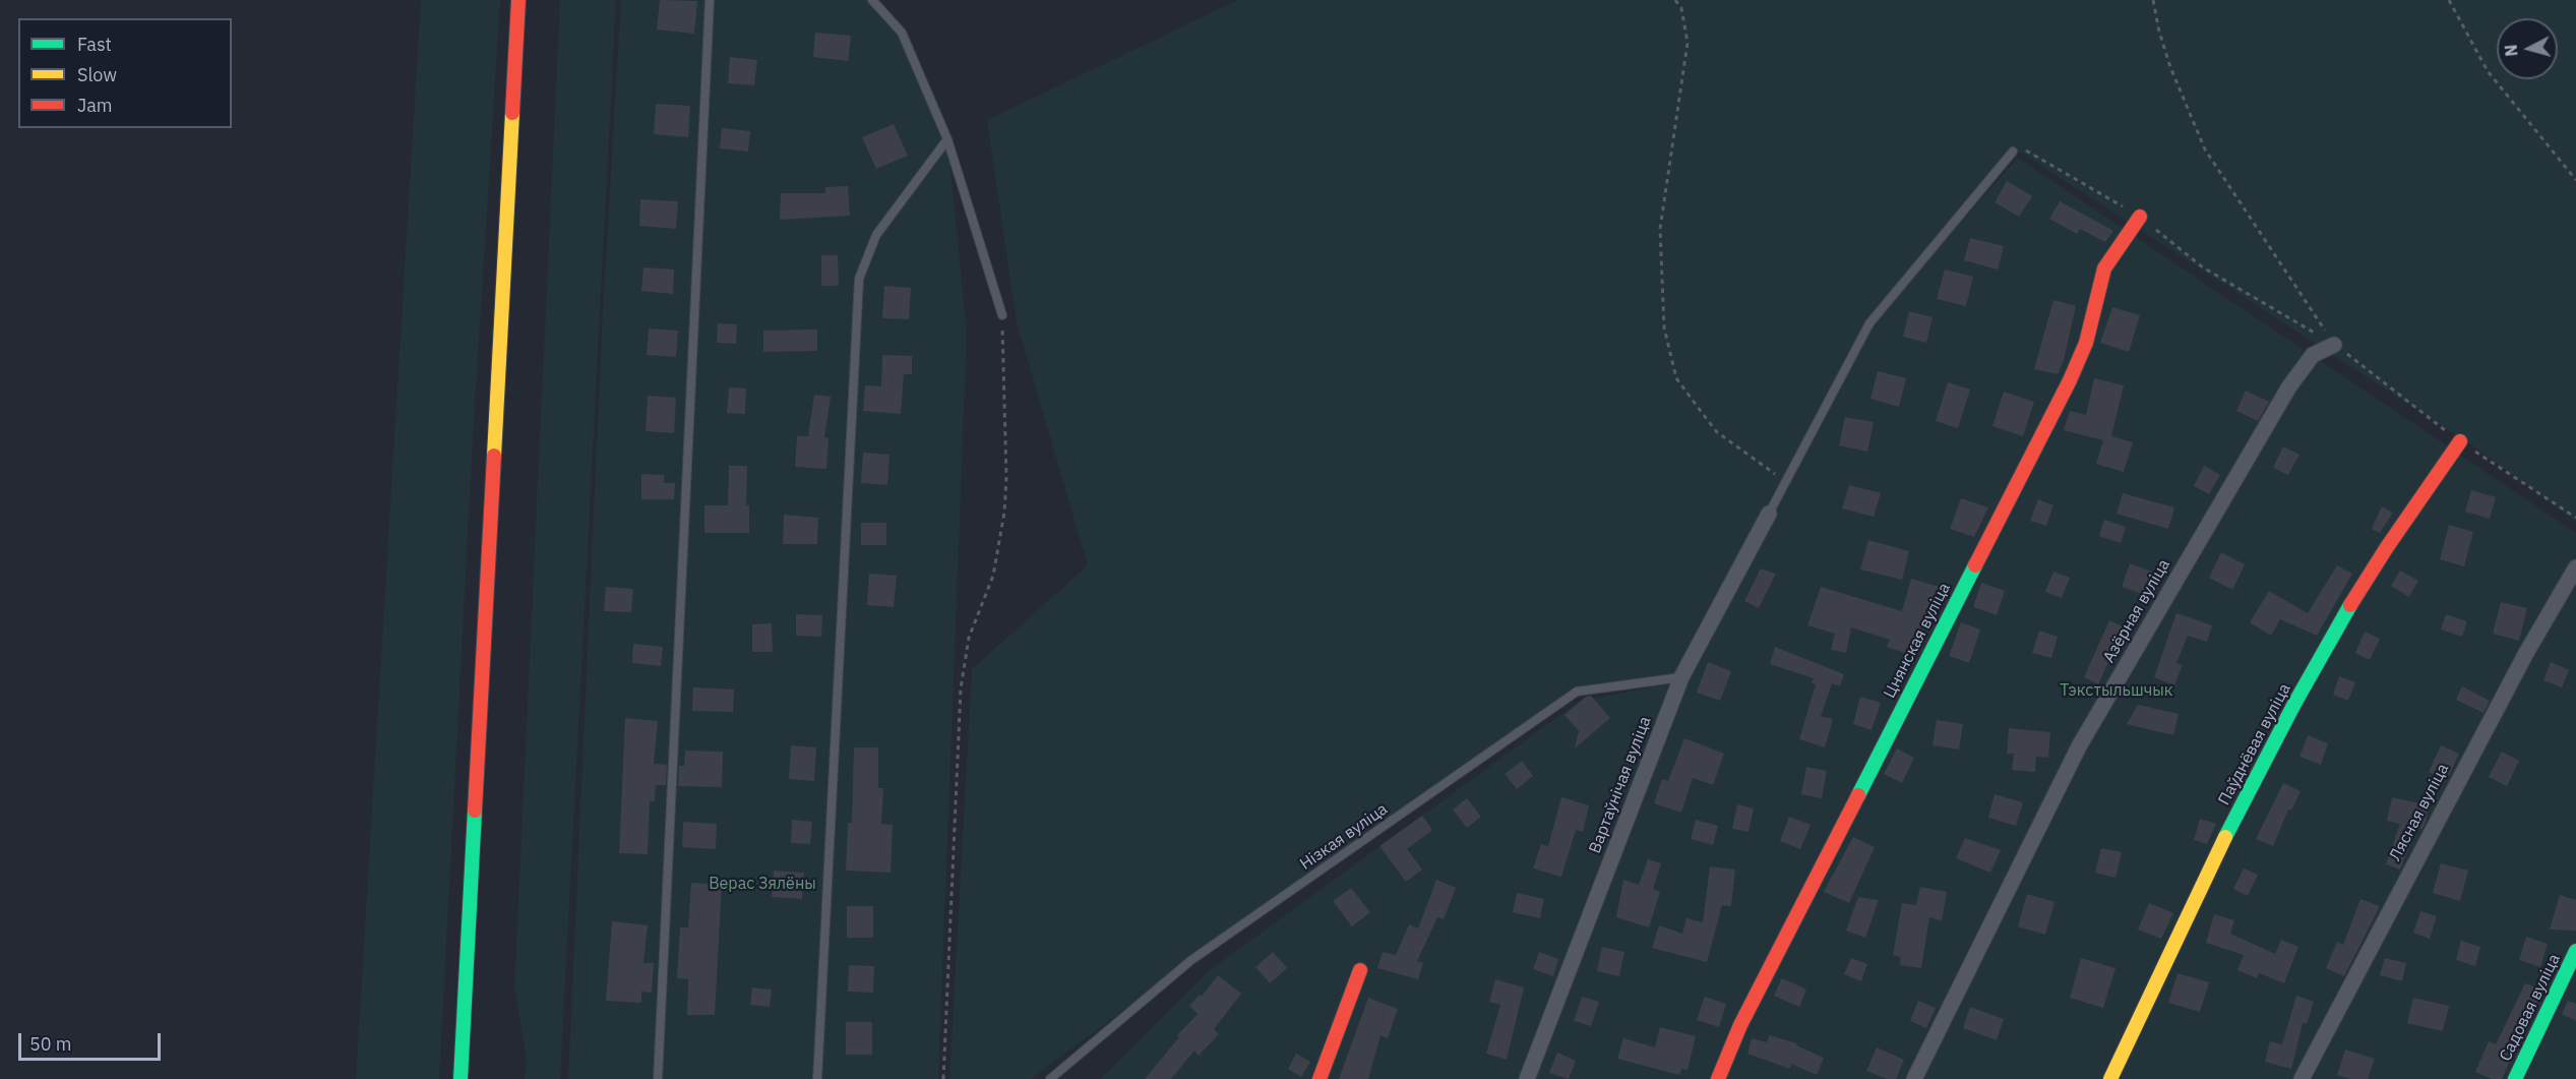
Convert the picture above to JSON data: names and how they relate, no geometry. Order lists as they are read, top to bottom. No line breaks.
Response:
{"streets":{"street":["Азёрная вуліца","Цнянская вуліца","Паўднёвая вуліца","Вартаўнічая вуліца","Лясная вуліца","Садовая вуліца"],"lane":["Нізкая вуліца"]},"crossings":[["Вартаўнічая вуліца","Нізкая вуліца"]],"parks":["Тэкстыльшчык","Верас Зялёны"],"legend":["Fast","Slow","Jam"],"scale_bar":"50 m","north":"left"}
